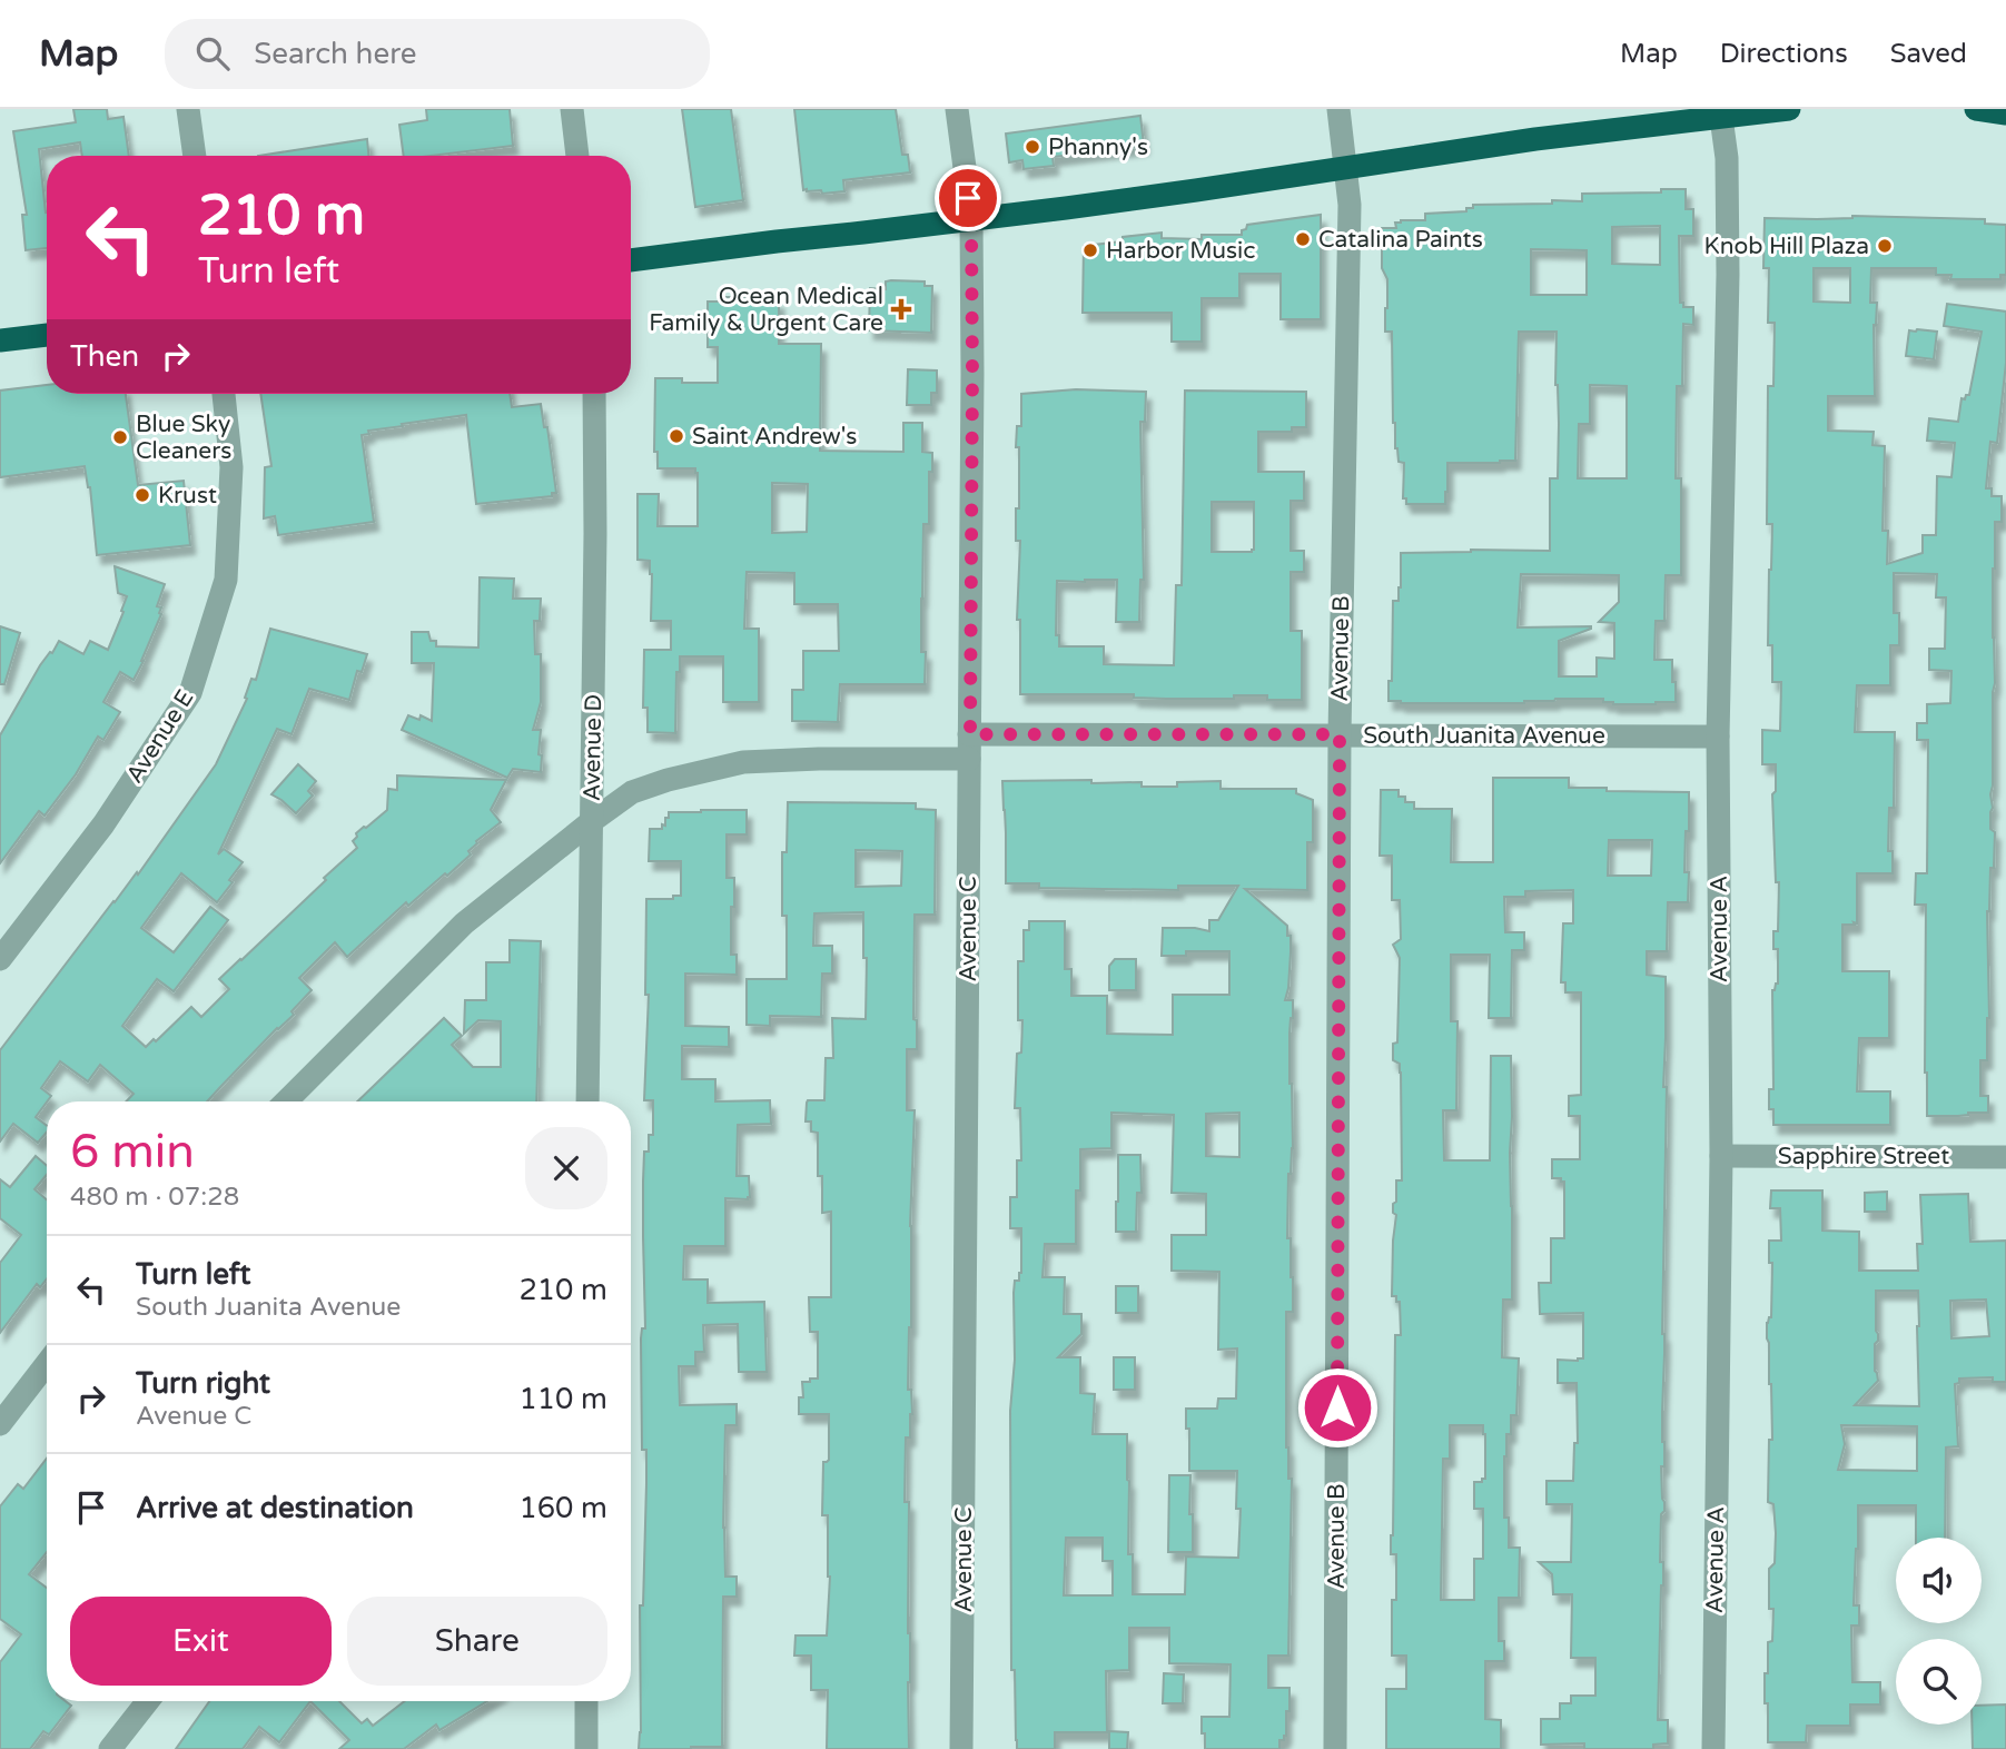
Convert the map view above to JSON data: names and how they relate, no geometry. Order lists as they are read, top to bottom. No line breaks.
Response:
{"streets":{"street":["Avenue B","South Juanita Avenue","Avenue E","Avenue D","Avenue C","Avenue A","Sapphire Street"]},"crossings":[["Avenue B","South Juanita Avenue"],["South Juanita Avenue","Avenue C"],["South Juanita Avenue","Avenue A"],["Avenue A","Sapphire Street"]],"places":{"other":["Phanny's","Catalina Paints","Knob Hill Plaza","Harbor Music","Saint Andrew's","Blue Sky Cleaners","Krust"],"health":["Ocean Medical Family & Urgent Care"]},"page":{"header":"Map","search":"Search here","nav":["Map","Directions","Saved"],"turn":["210 m","Turn left"],"then":"Then","heading":["6 min","480 m · 07:28"],"list":[{"name":"Turn left","note":"South Juanita Avenue","value":"210 m"},{"name":"Turn right","note":"Avenue C","value":"110 m"},{"name":"Arrive at destination","value":"160 m"}],"buttons":["Exit","Share"]}}
